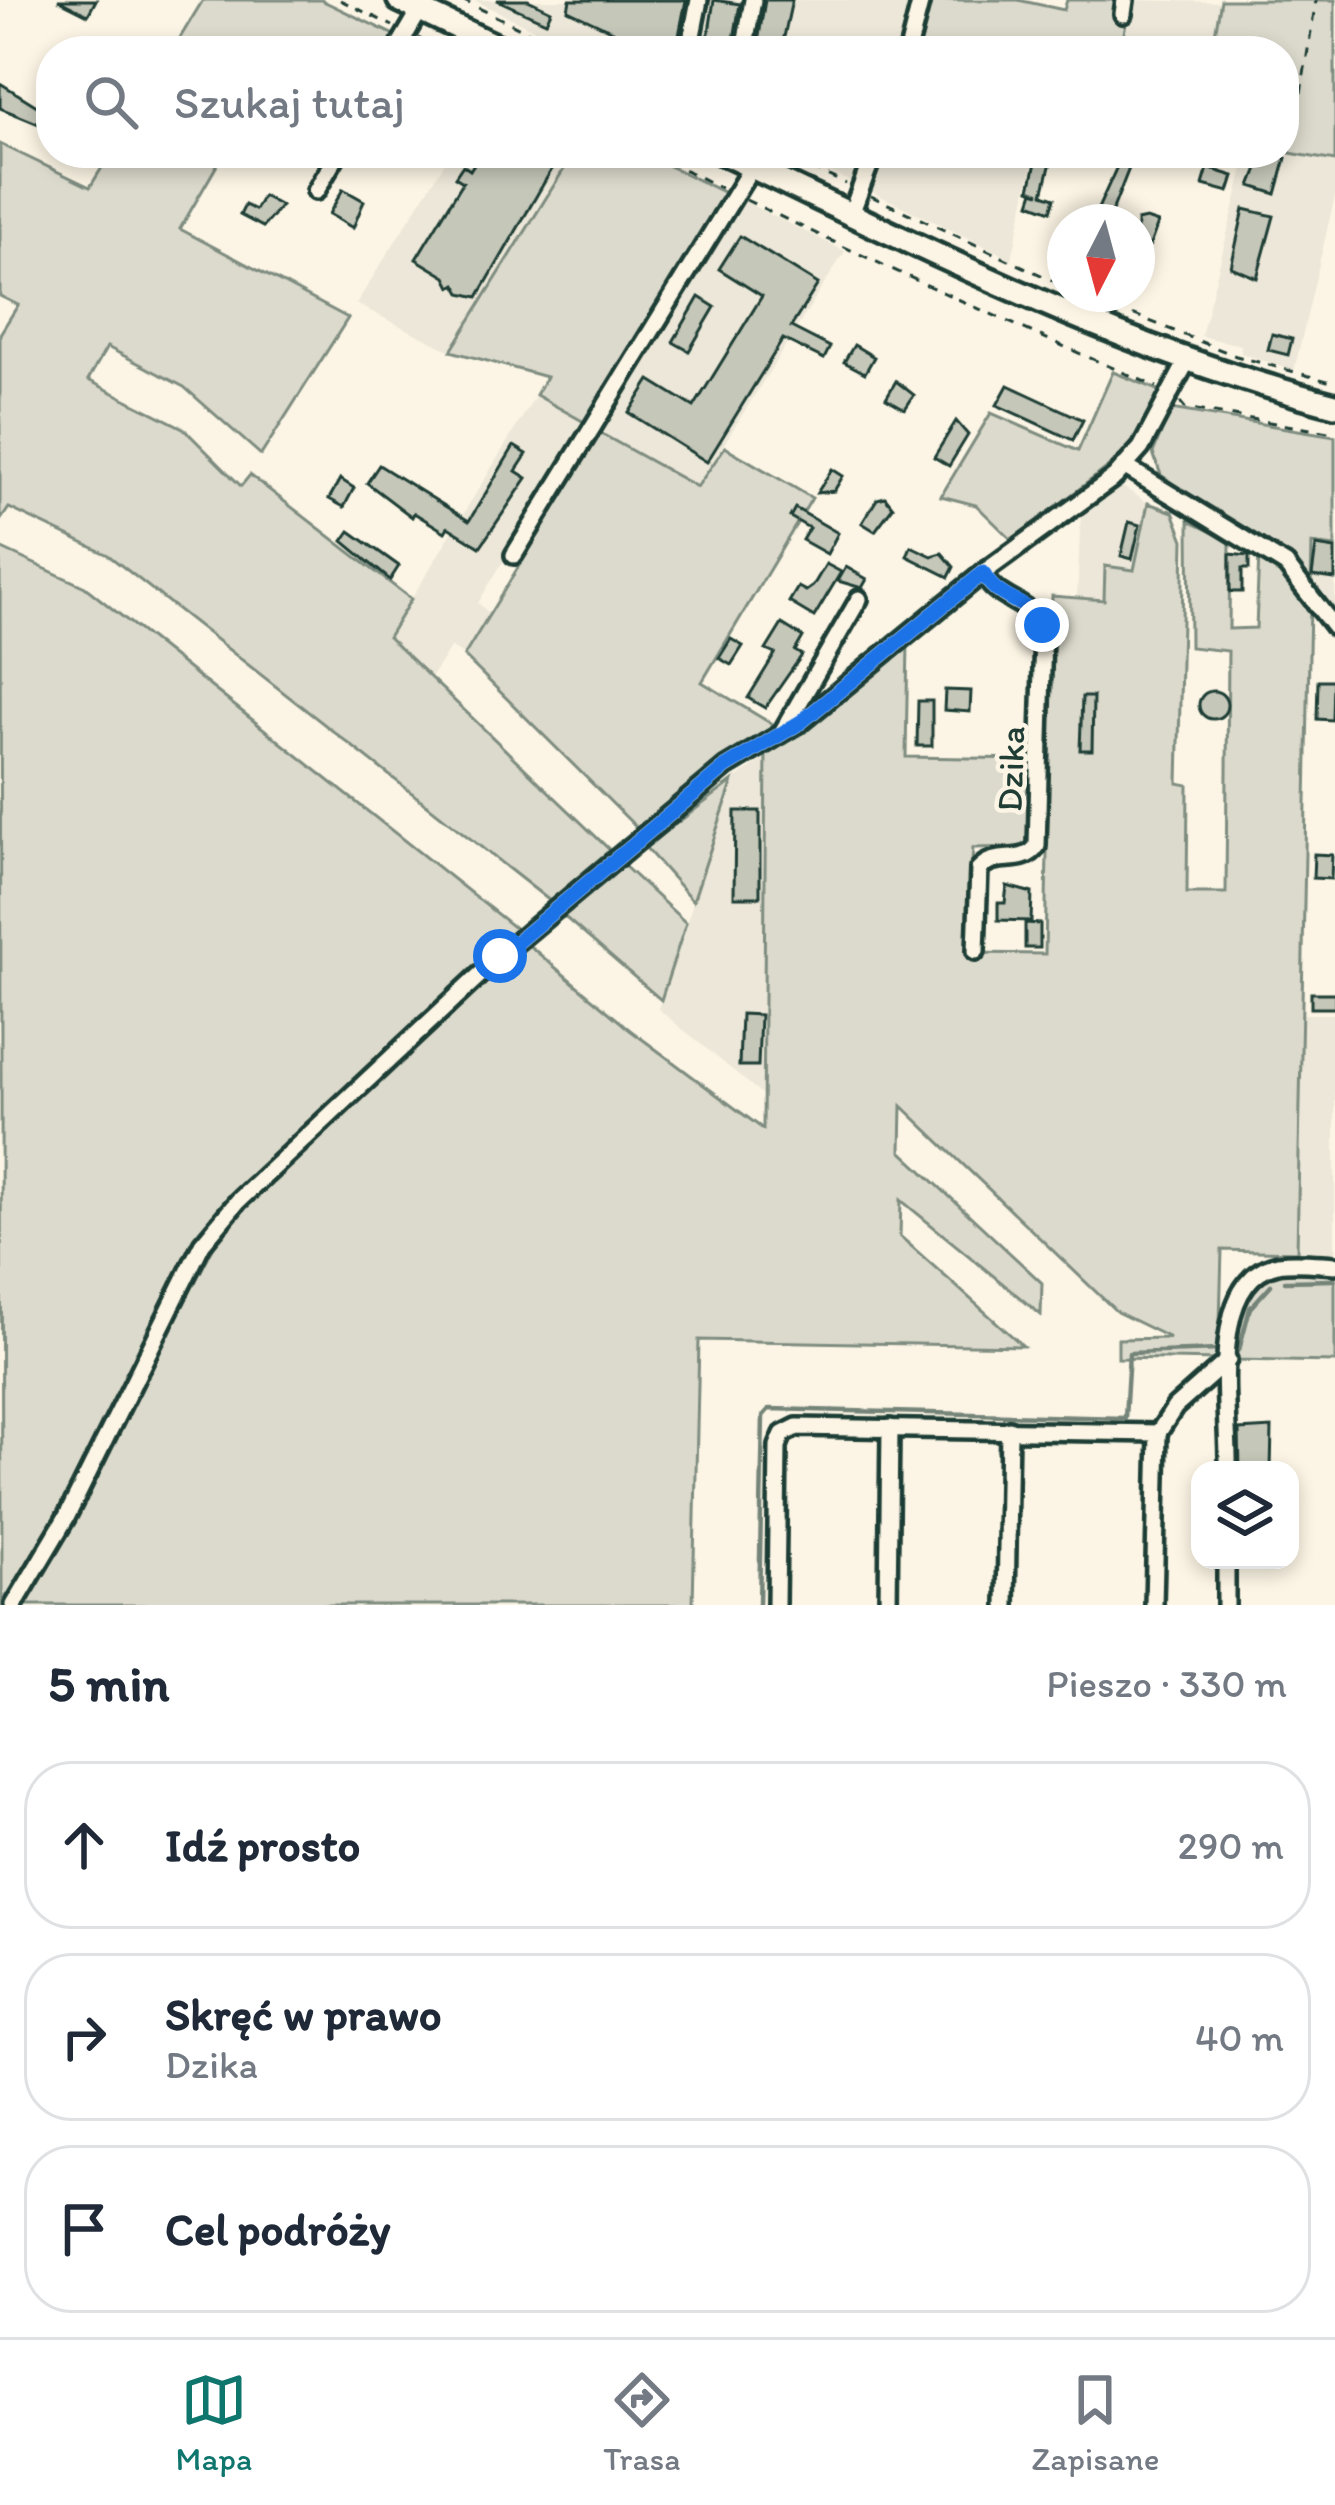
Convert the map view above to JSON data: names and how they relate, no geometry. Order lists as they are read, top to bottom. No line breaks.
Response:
{"streets":{"street":["Dzika"]},"north":"bottom","page":{"search":"Szukaj tutaj","heading":["5 min","Pieszo · 330 m"],"list":[["Idź prosto","290 m"],["Skręć w prawo","Dzika","40 m"],"Cel podróży"],"nav":["Mapa","Trasa","Zapisane"]}}
